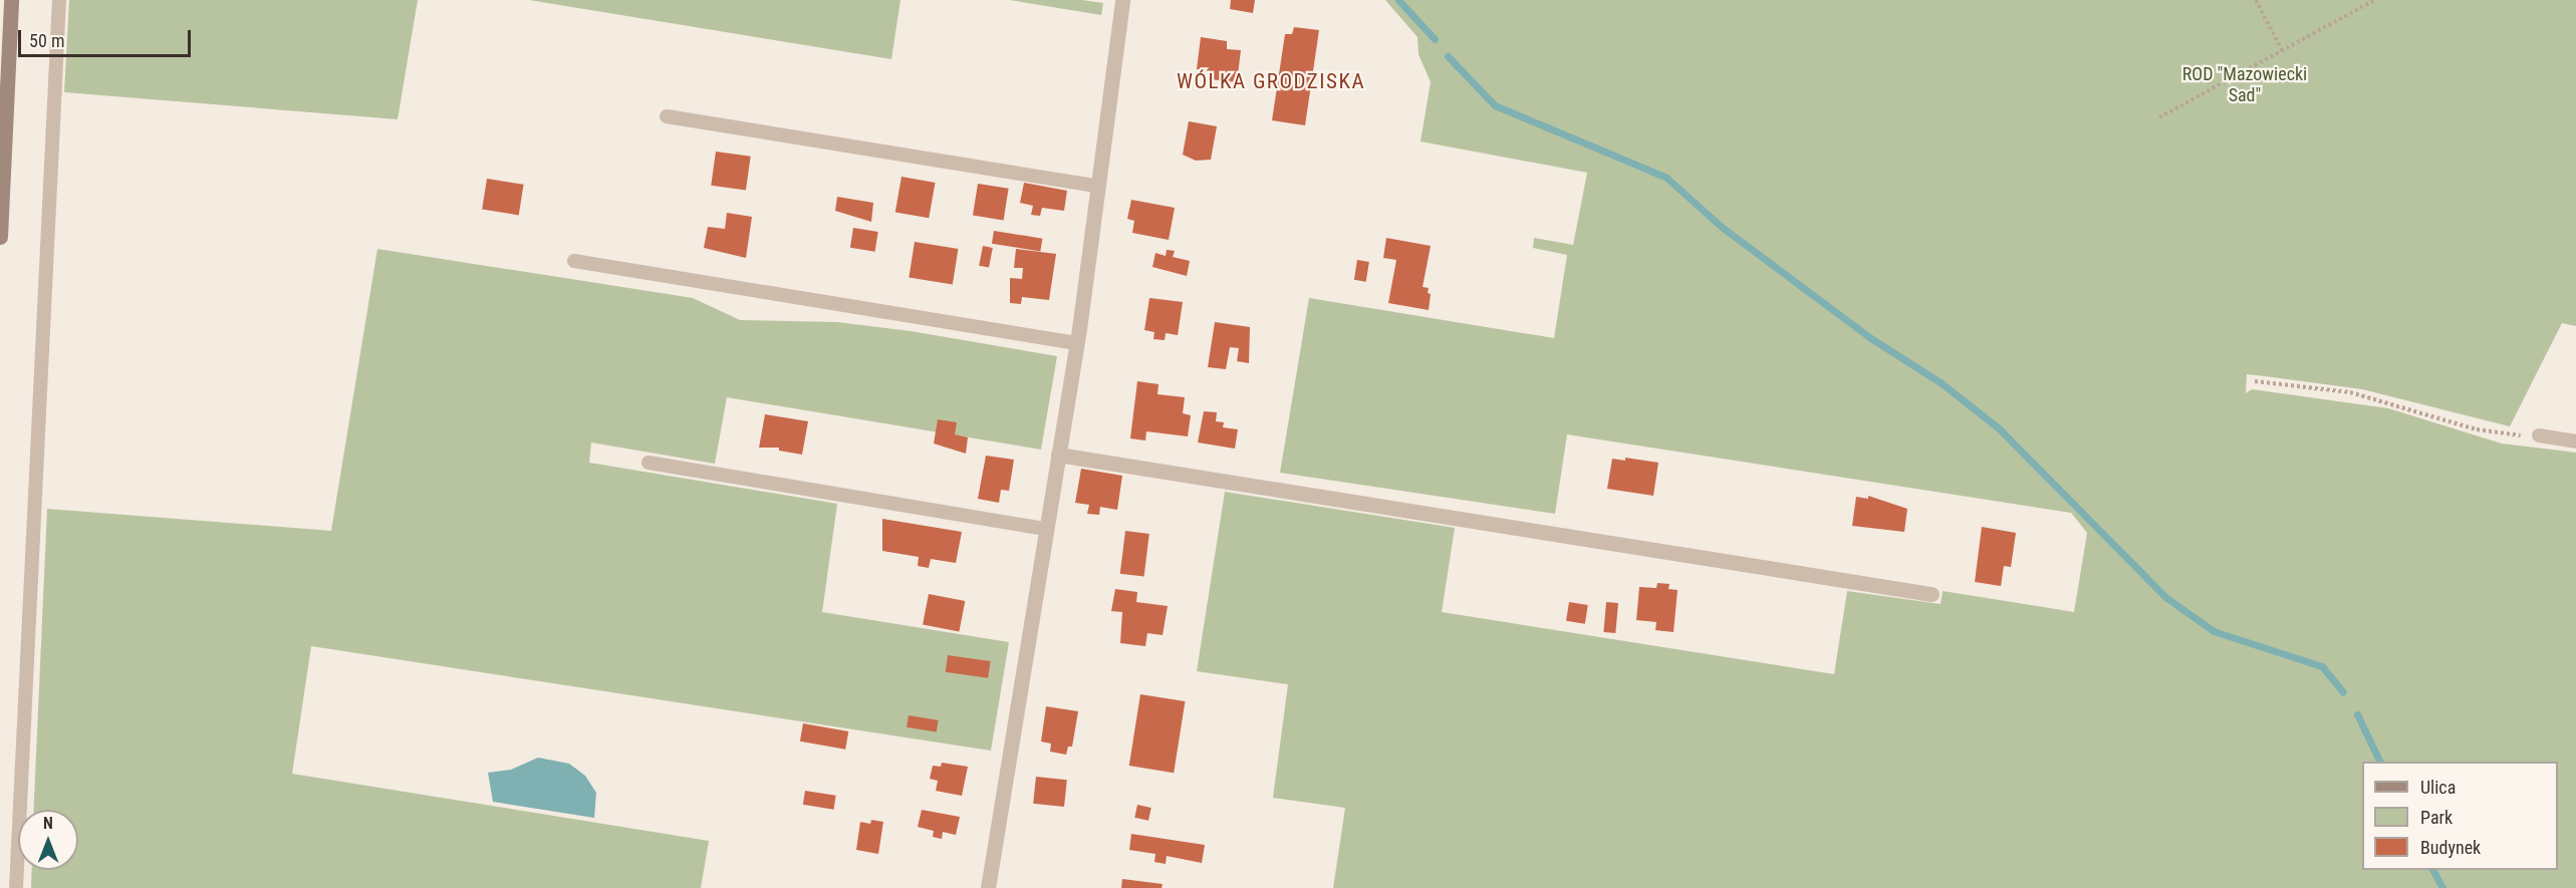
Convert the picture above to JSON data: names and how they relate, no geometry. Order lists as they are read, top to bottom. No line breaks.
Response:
{"districts":["WÓLKA GRODZISKA"],"parks":["ROD \"Mazowiecki Sad\""],"legend":["Ulica","Park","Budynek"],"scale_bar":"50 m","north":"top"}
